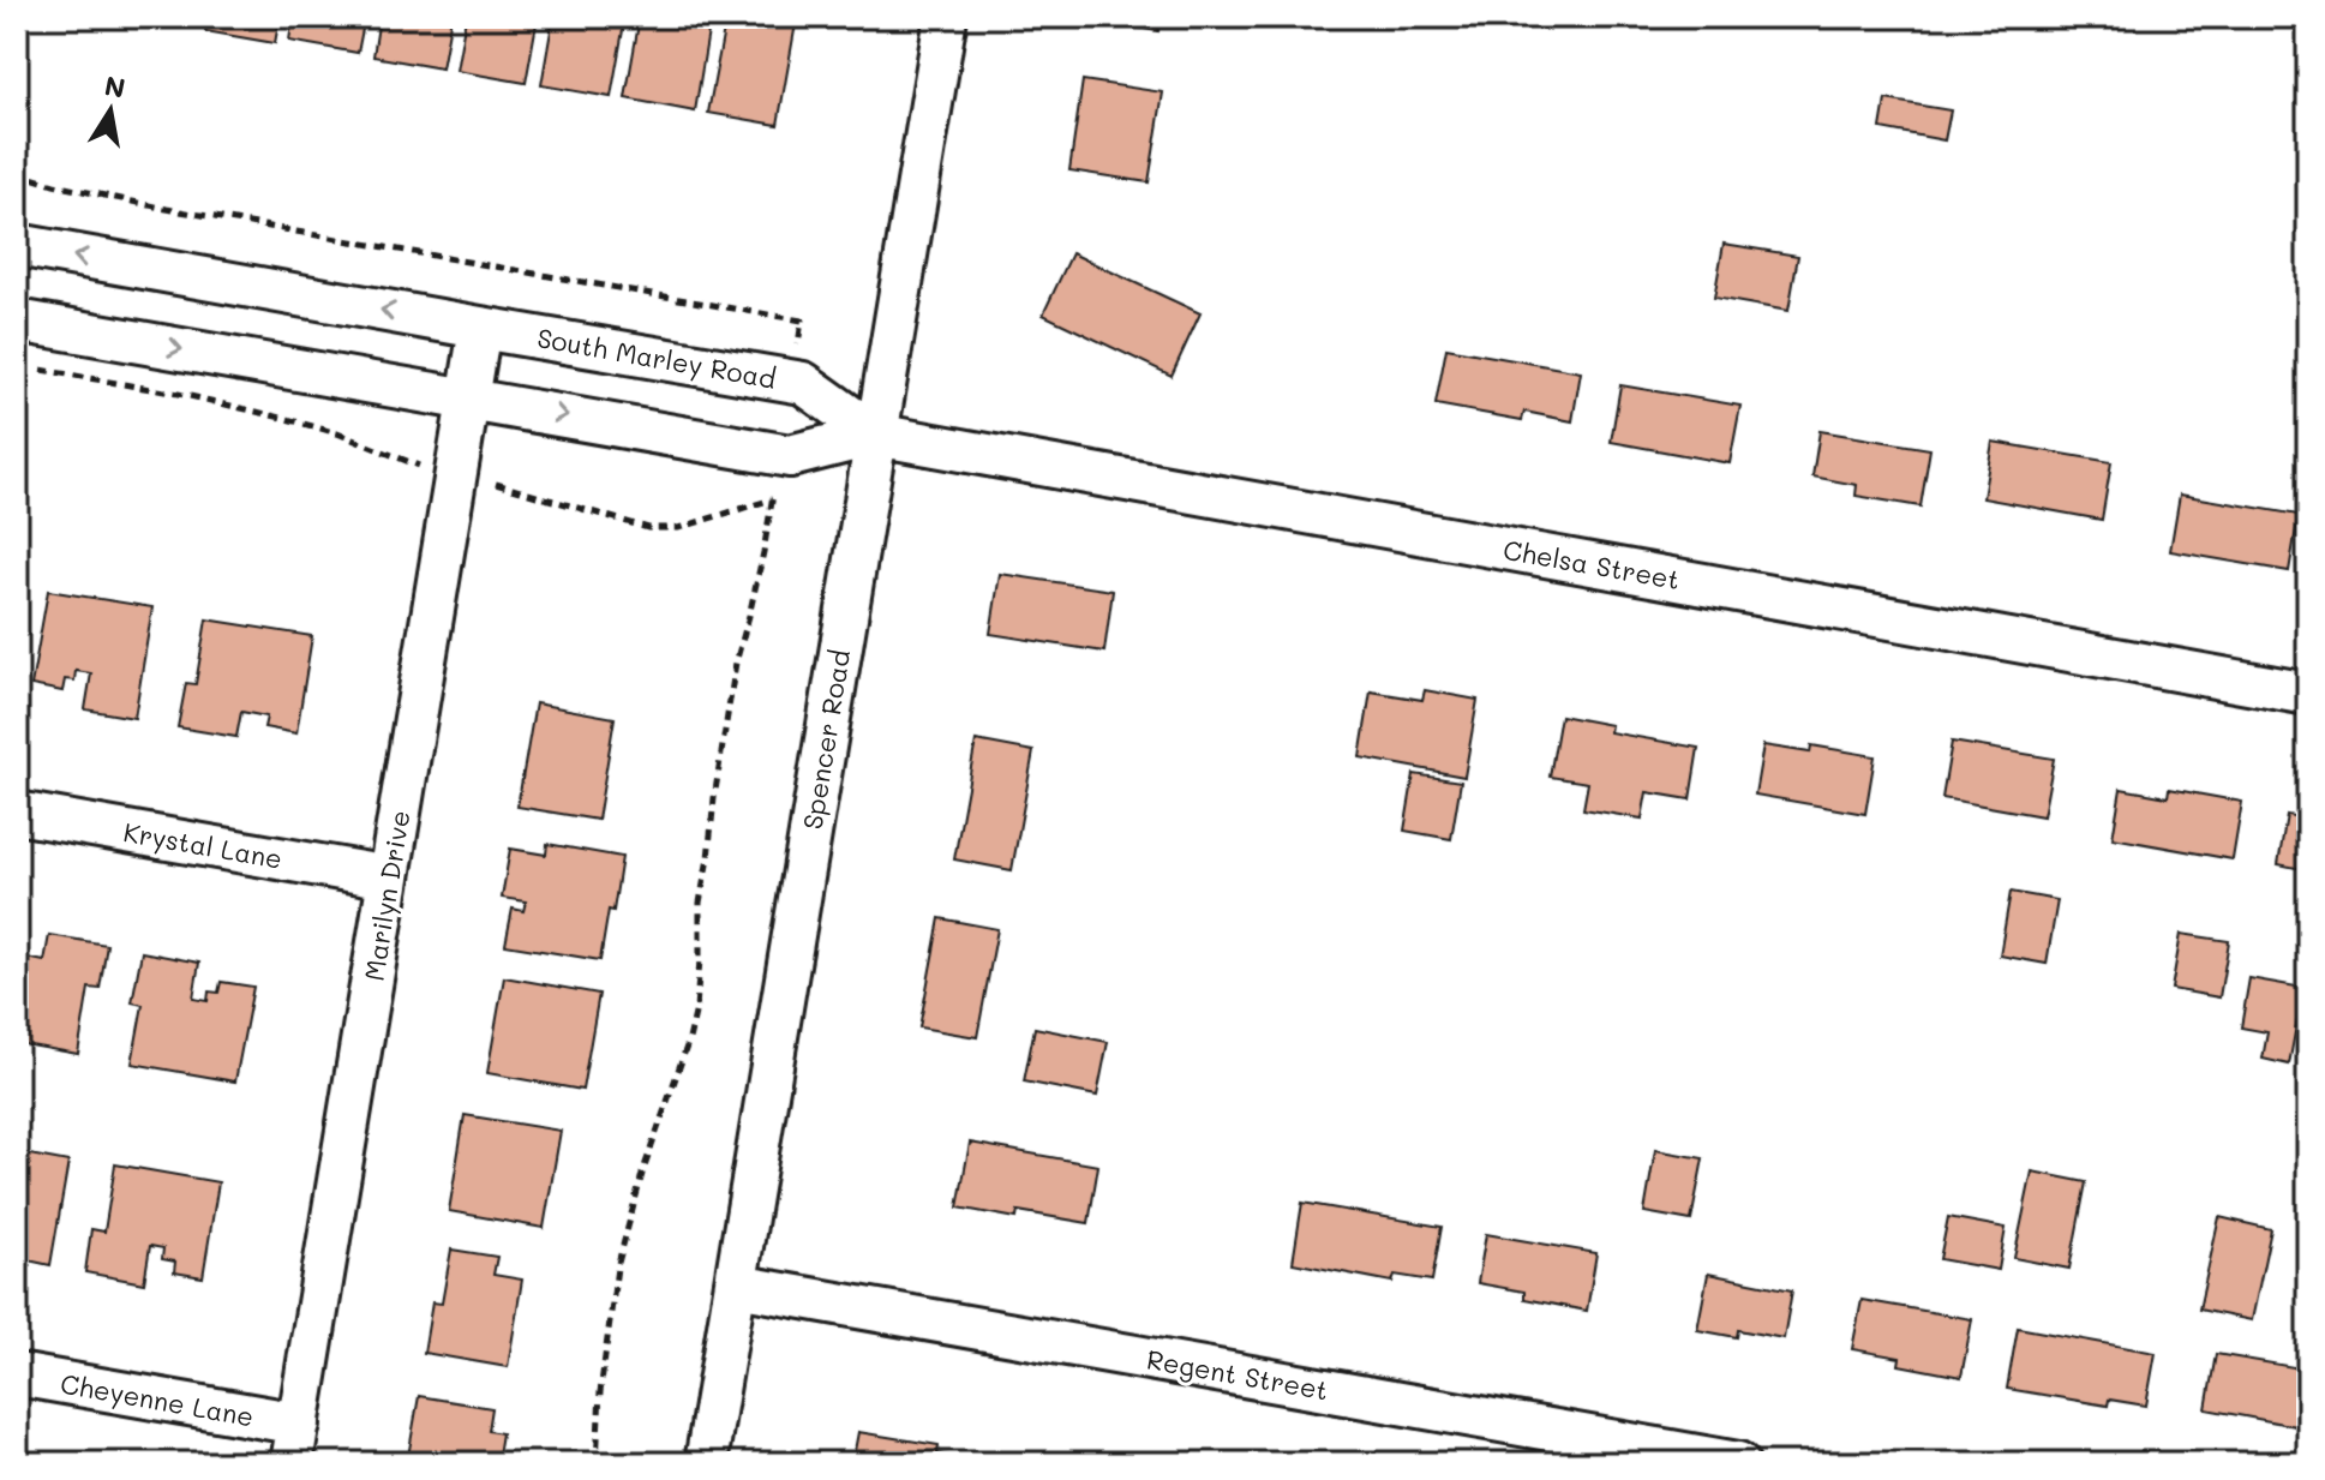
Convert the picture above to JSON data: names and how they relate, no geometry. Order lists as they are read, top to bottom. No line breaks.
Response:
{"streets":{"street":["South Marley Road","Chelsa Street","Spencer Road","Krystal Lane","Marilyn Drive","Regent Street","Cheyenne Lane"]},"crossings":[["South Marley Road","Chelsa Street"],["South Marley Road","Spencer Road"],["South Marley Road","Marilyn Drive"],["Chelsa Street","Spencer Road"],["Spencer Road","Regent Street"],["Krystal Lane","Marilyn Drive"],["Marilyn Drive","Cheyenne Lane"]],"north":"top"}
